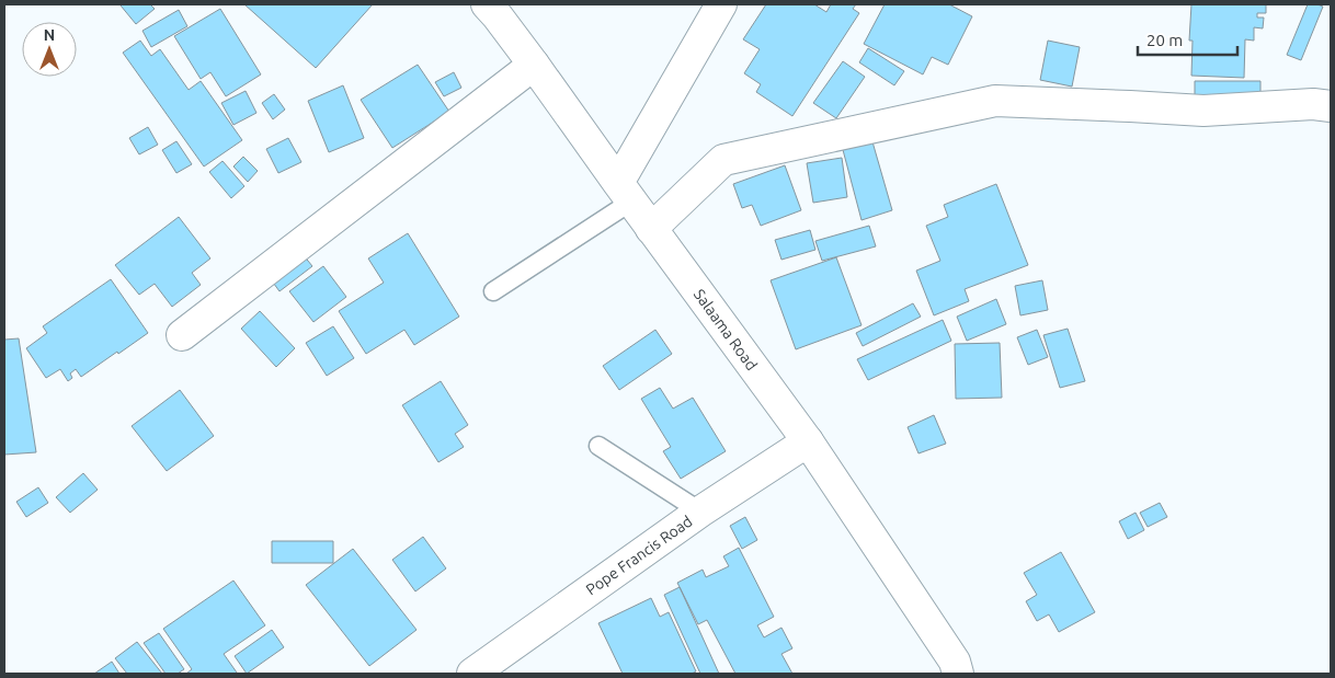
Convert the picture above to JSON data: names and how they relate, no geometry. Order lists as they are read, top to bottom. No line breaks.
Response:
{"streets":{"street":["Salaama Road","Pope Francis Road"]},"crossings":[["Salaama Road","Pope Francis Road"]],"scale_bar":"20 m","north":"top"}
